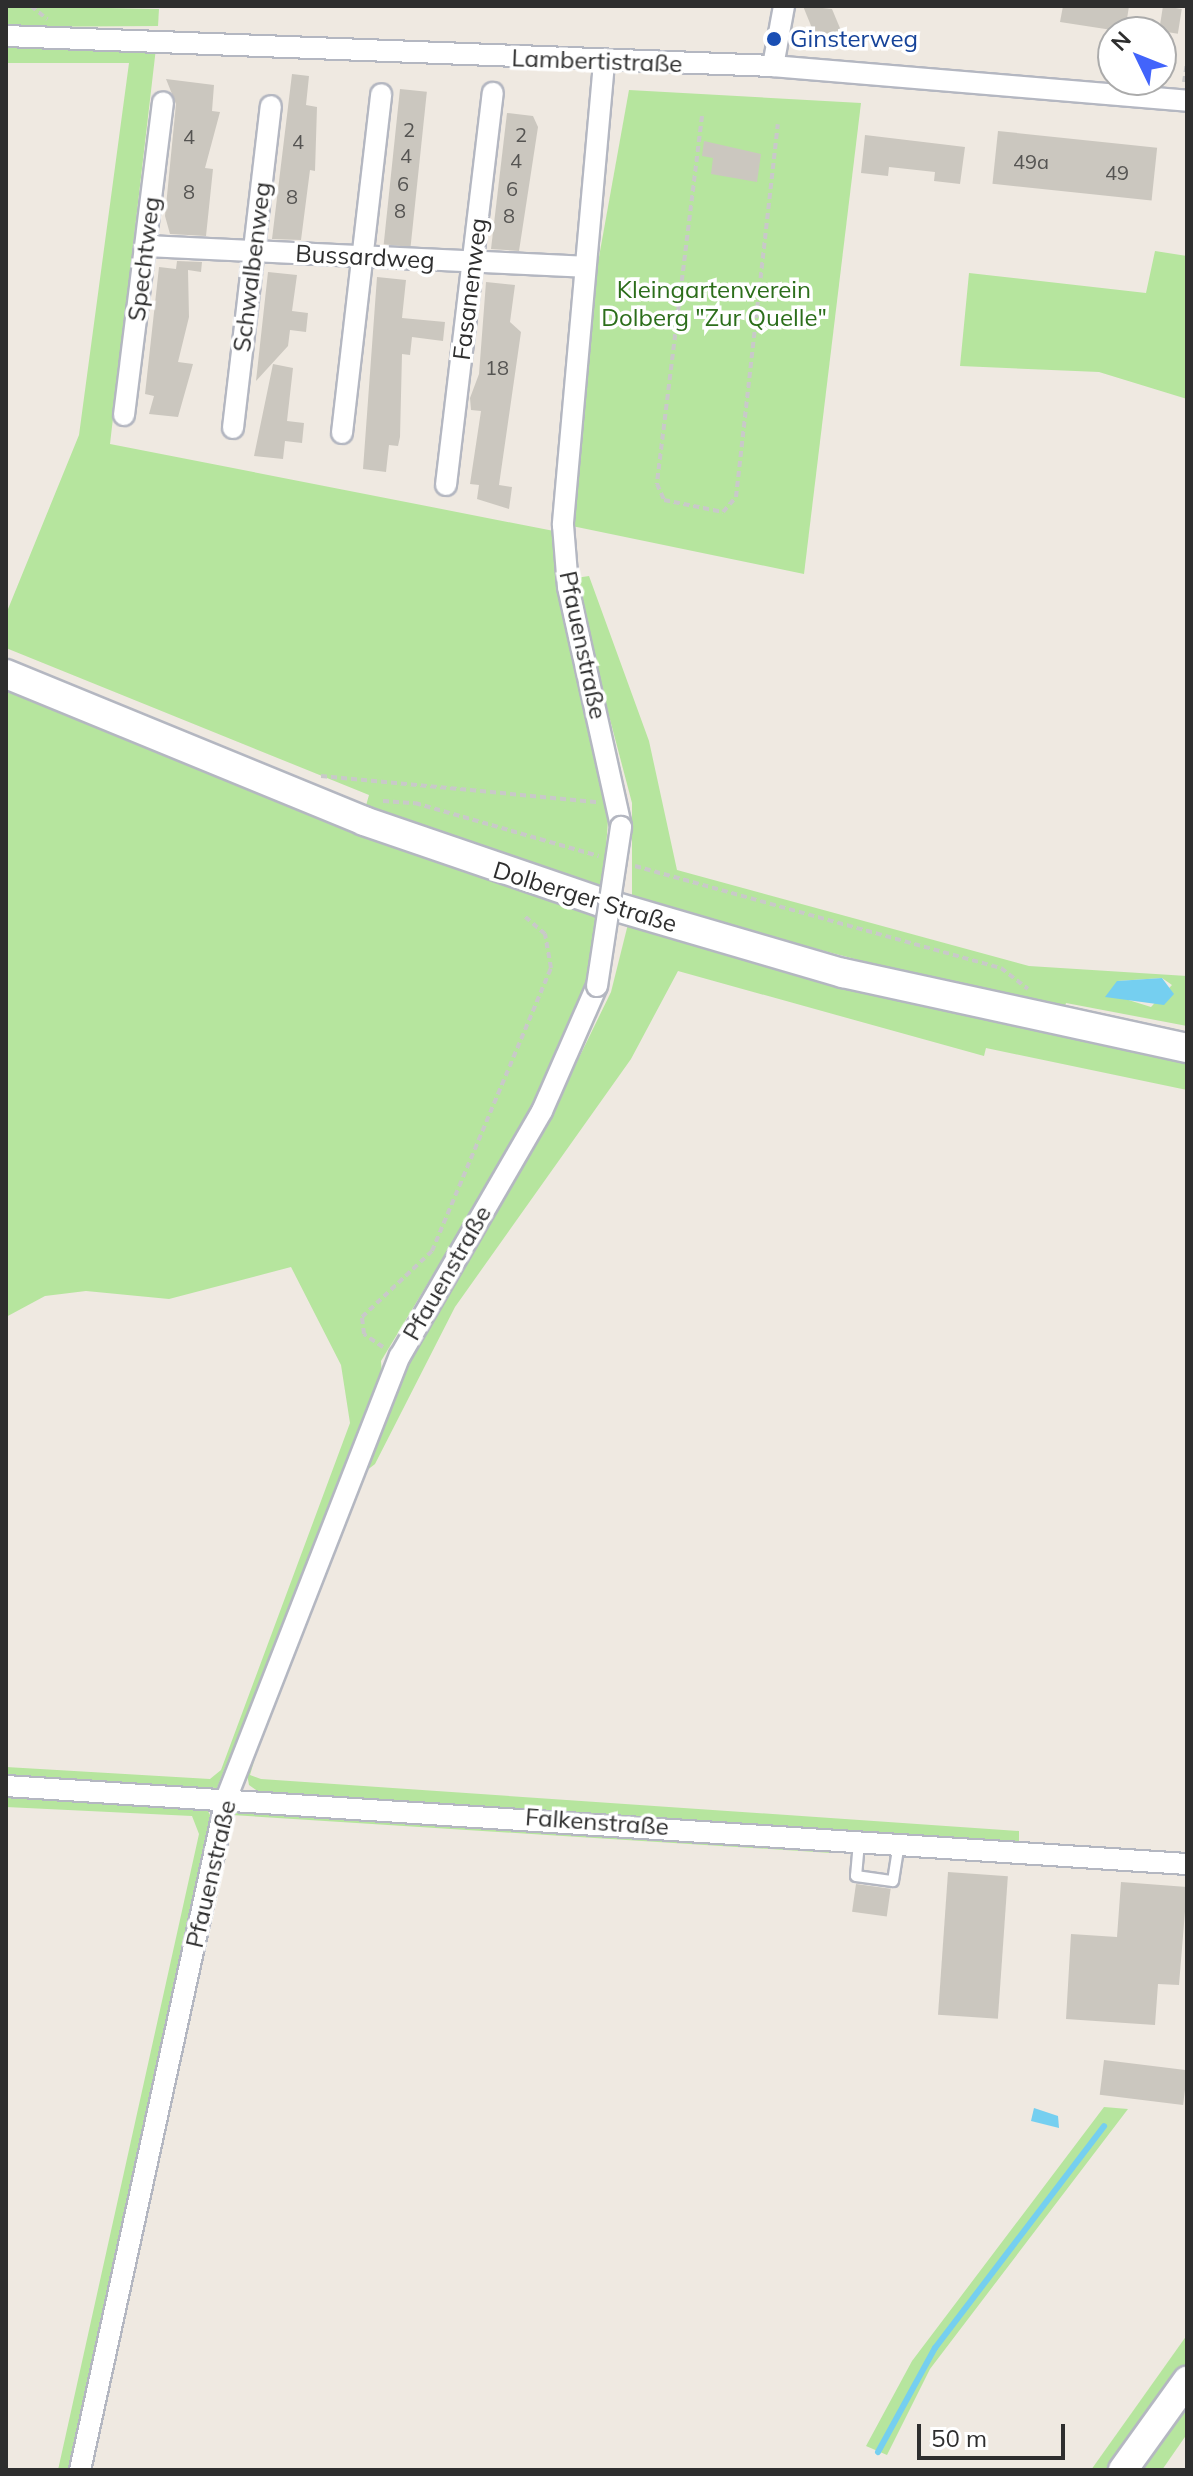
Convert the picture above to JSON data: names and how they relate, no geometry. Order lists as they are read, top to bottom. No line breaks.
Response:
{"streets":{"main road":["Dolberger Straße"],"street":["Lambertistraße","Bussardweg","Spechtweg","Schwalbenweg","Fasanenweg","Pfauenstraße","Falkenstraße"]},"crossings":[["Lambertistraße","Pfauenstraße"],["Bussardweg","Spechtweg"],["Bussardweg","Schwalbenweg"],["Bussardweg","Fasanenweg"],["Bussardweg","Pfauenstraße"],["Pfauenstraße","Falkenstraße"]],"parks":["Kleingartenverein Dolberg \"Zur Quelle\""],"places":["Ginsterweg"],"house_numbers":["2","2","4","4","4","4","49a","49","6","6","8","8","8","8","18"],"scale_bar":"50 m","north":"top left"}
